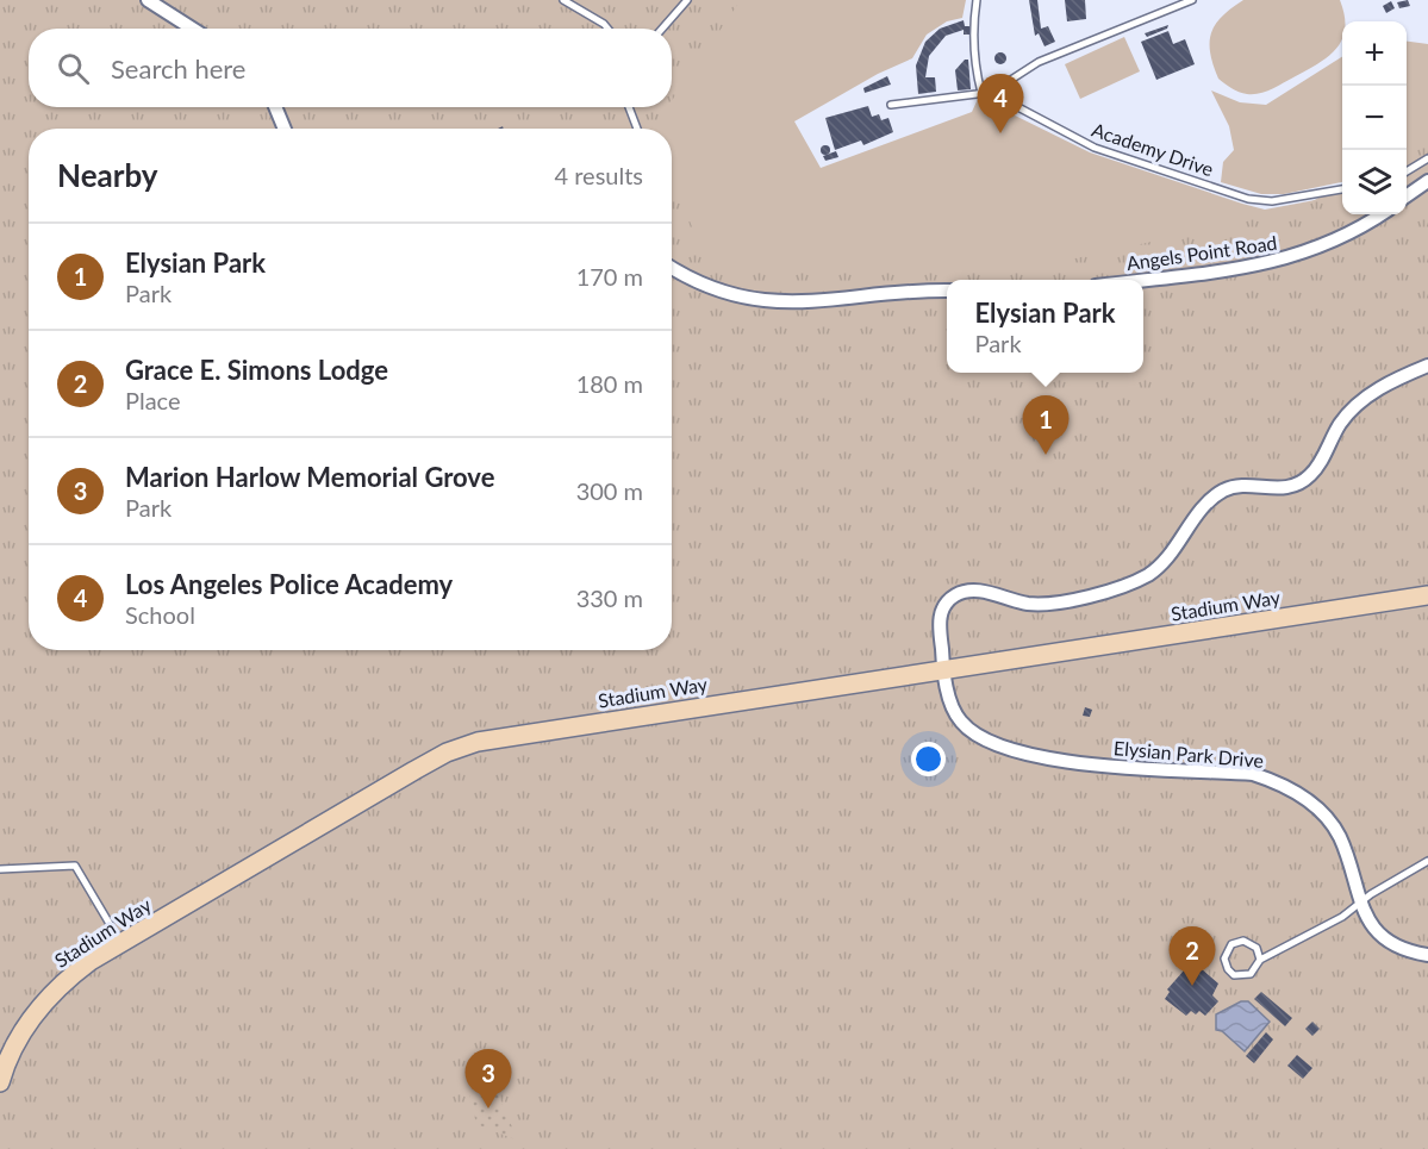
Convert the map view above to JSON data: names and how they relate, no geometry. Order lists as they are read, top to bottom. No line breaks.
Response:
{"streets":{"main road":["Stadium Way"],"street":["Angels Point Road","Elysian Park Drive"],"lane":["Academy Drive"]},"crossings":[["Stadium Way","Elysian Park Drive"]],"page":{"map_buttons":["+","−"],"search":"Search here","pins":["4","1","2","3"],"heading":["Nearby","4 results"],"list":[{"mark":"1","name":"Elysian Park","note":"Park","value":"170 m"},{"mark":"2","name":"Grace E. Simons Lodge","note":"Place","value":"180 m"},{"mark":"3","name":"Marion Harlow Memorial Grove","note":"Park","value":"300 m"},{"mark":"4","name":"Los Angeles Police Academy","note":"School","value":"330 m"}],"popup":["Elysian Park","Park"]}}
